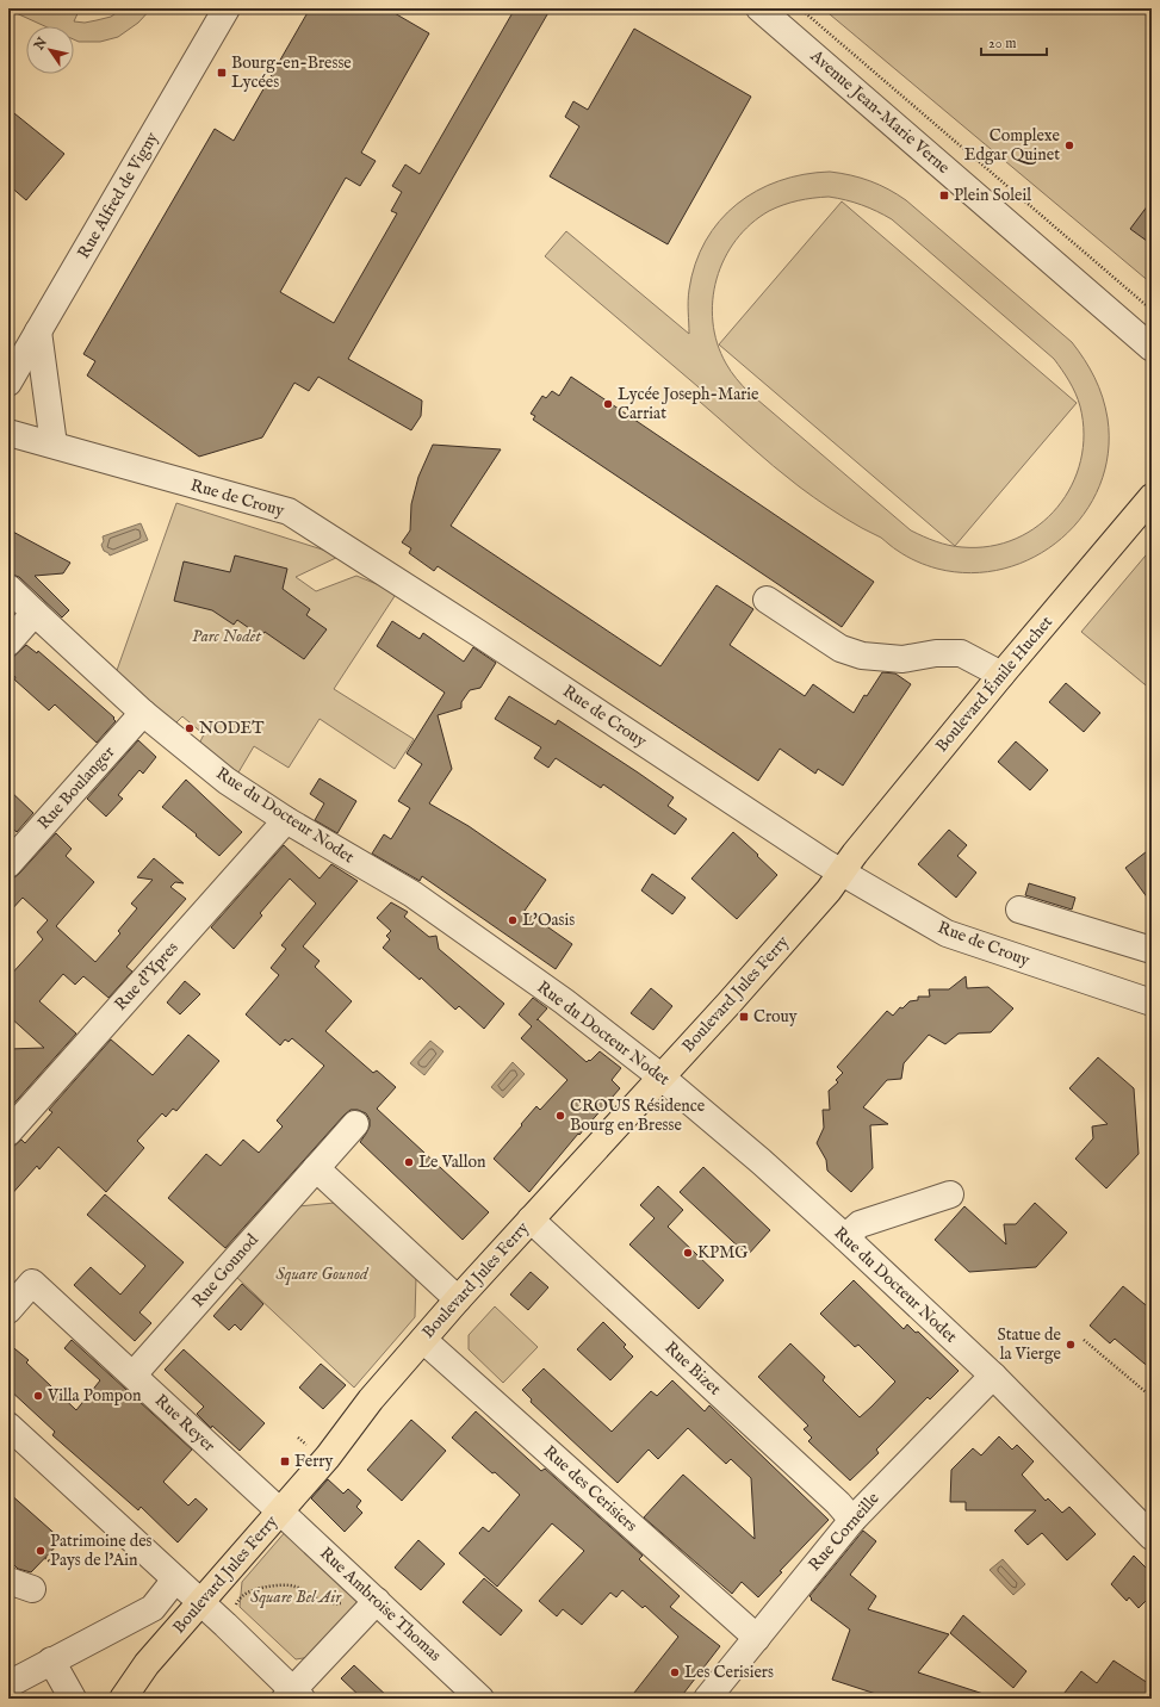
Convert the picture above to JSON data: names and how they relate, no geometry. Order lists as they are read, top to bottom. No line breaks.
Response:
{"streets":{"main road":["Boulevard Émile Huchet","Boulevard Jules Ferry"],"street":["Avenue Jean-Marie Verne","Rue Alfred de Vigny","Rue de Crouy","Rue Boulanger","Rue du Docteur Nodet","Rue d'Ypres","Rue Gounod","Rue Bizet","Rue Reyer","Rue des Cerisiers","Rue Corneille","Rue Ambroise Thomas"]},"crossings":[["Rue de Crouy","Boulevard Émile Huchet"],["Rue de Crouy","Boulevard Jules Ferry"],["Boulevard Émile Huchet","Boulevard Jules Ferry"],["Rue Boulanger","Rue du Docteur Nodet"],["Rue du Docteur Nodet","Rue d'Ypres"],["Rue du Docteur Nodet","Boulevard Jules Ferry"],["Rue du Docteur Nodet","Rue Corneille"],["Boulevard Jules Ferry","Rue Bizet"],["Boulevard Jules Ferry","Rue Reyer"],["Boulevard Jules Ferry","Rue des Cerisiers"],["Boulevard Jules Ferry","Rue Ambroise Thomas"],["Rue Gounod","Rue Reyer"],["Rue Bizet","Rue Corneille"],["Rue Reyer","Rue Ambroise Thomas"],["Rue des Cerisiers","Rue Corneille"]],"parks":["Parc Nodet","Square Gounod","Square Bel Air"],"places":{"transit":["Bourg-en-Bresse Lycées","Plein Soleil","Crouy","Ferry"],"other":["Complexe Edgar Quinet","Lycée Joseph-Marie Carriat","NODET","L'Oasis","CROUS Résidence Bourg en Bresse","Le Vallon","KPMG","Statue de la Vierge","Villa Pompon","Patrimoine des Pays de l'Ain","Les Cerisiers"]},"scale_bar":"20 m","north":"top left"}
